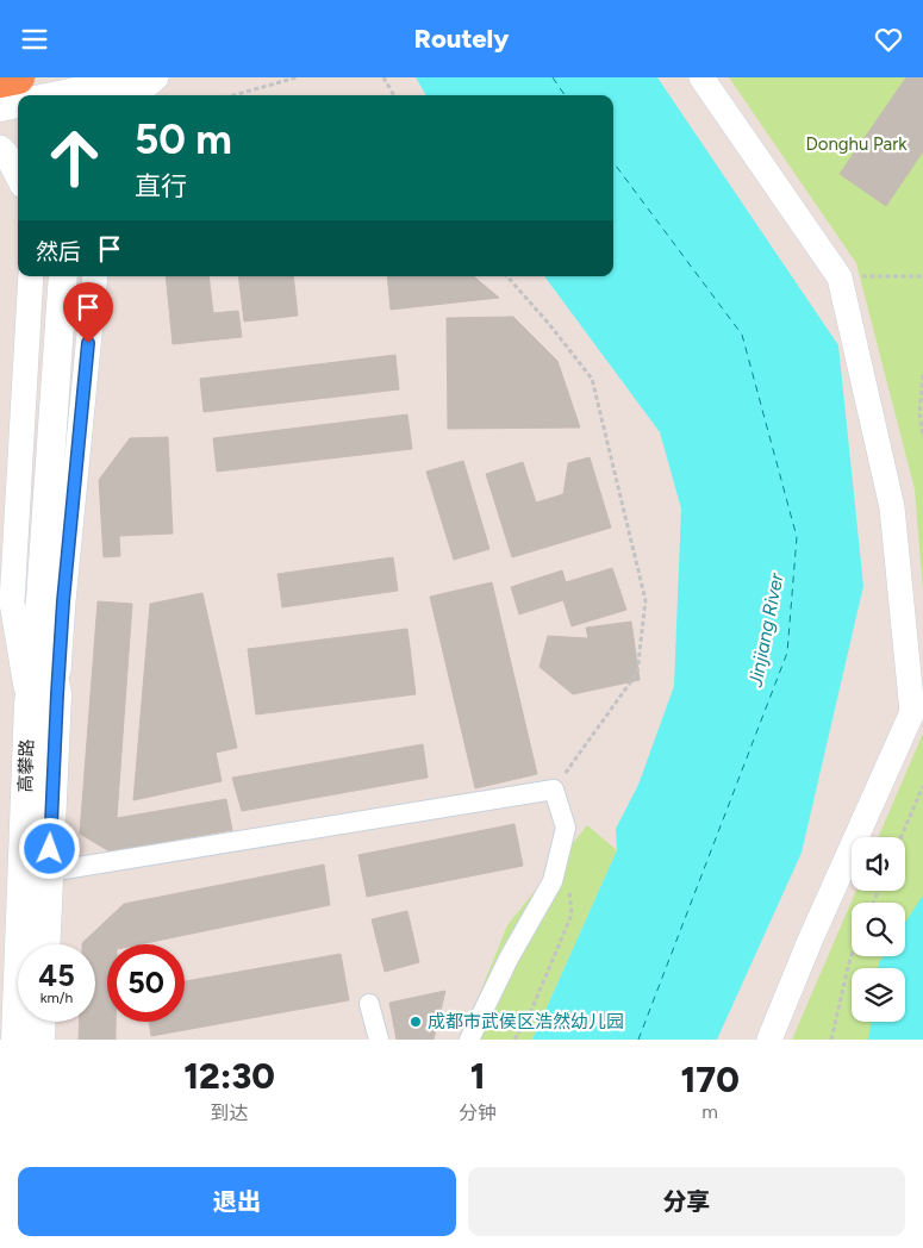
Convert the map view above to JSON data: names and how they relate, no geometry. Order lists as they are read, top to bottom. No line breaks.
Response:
{"streets":{"main road":["高攀路"]},"water":["Jinjiang River"],"parks":["Donghu Park"],"places":["成都市武侯区浩然幼儿园"],"page":{"header":"Routely","turn":["50 m","直行"],"then":"然后","speed":"45 km/h","limit":"50","eta":["12:30","到达","1","分钟","170","m"],"buttons":["退出","分享"]}}
